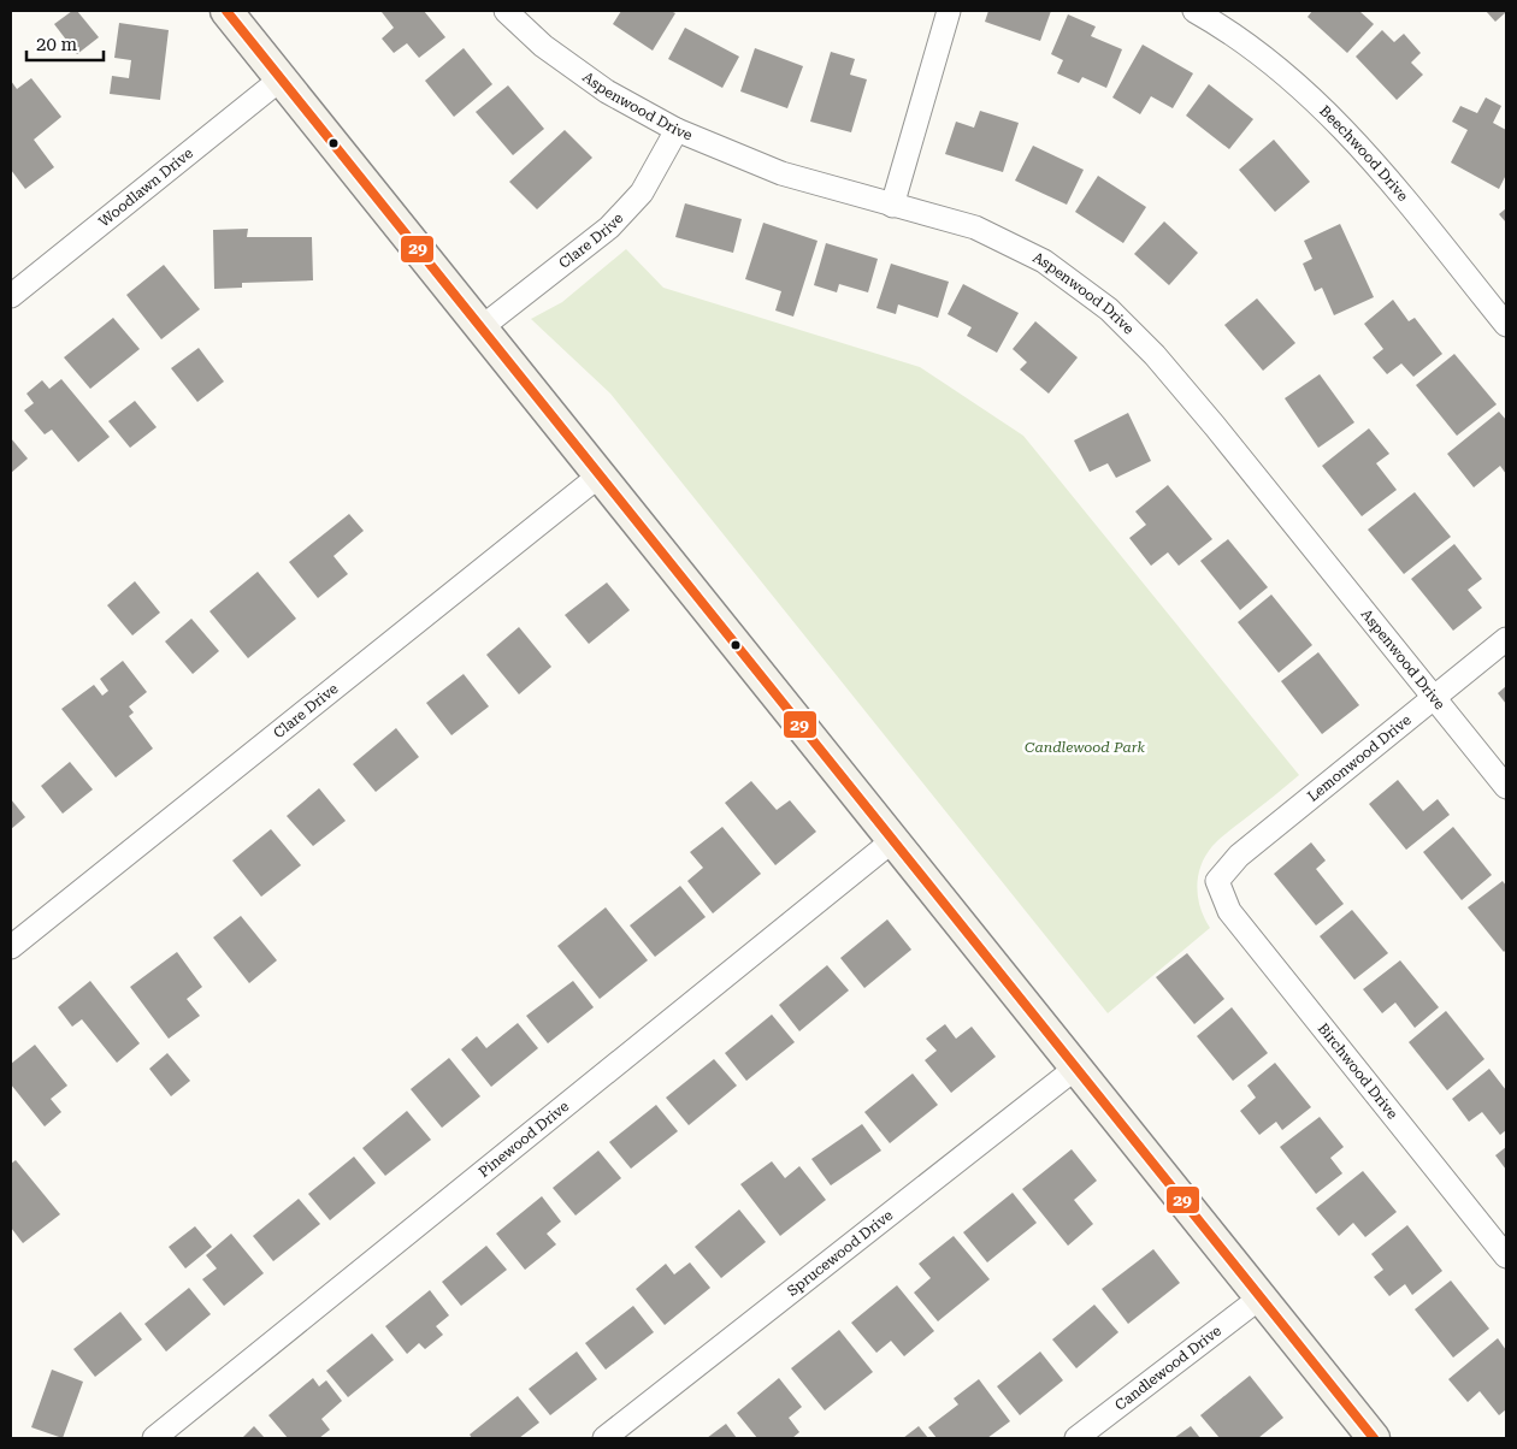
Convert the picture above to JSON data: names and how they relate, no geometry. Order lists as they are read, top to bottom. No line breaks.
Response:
{"streets":{"street":["Aspenwood Drive","Beechwood Drive","Woodlawn Drive","Clare Drive","Lemonwood Drive","Birchwood Drive","Pinewood Drive","Sprucewood Drive","Candlewood Drive"]},"crossings":[["Aspenwood Drive","Clare Drive"],["Aspenwood Drive","Lemonwood Drive"],["Lemonwood Drive","Birchwood Drive"]],"parks":["Candlewood Park"],"lines":["transit line 29"],"scale_bar":"20 m"}
